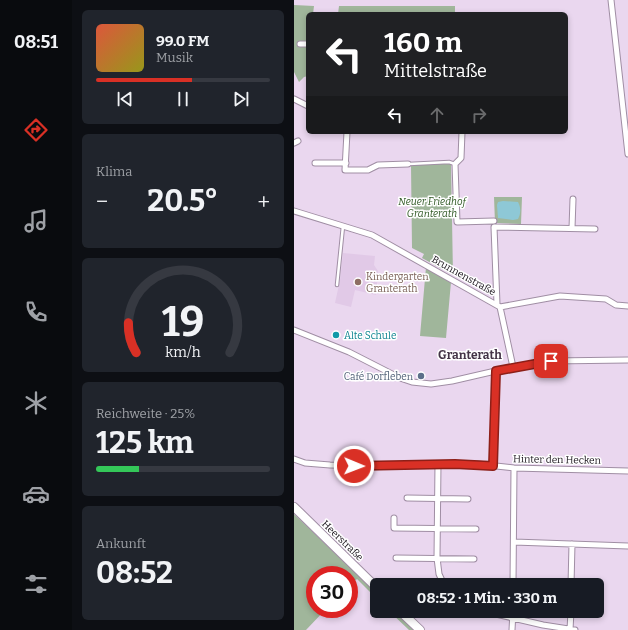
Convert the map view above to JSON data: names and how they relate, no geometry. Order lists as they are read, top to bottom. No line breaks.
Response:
{"streets":{"main road":["Heerstraße"],"street":["Brunnenstraße","Hinter den Hecken"]},"districts":["Granterath"],"parks":["Neuer Friedhof Granterath"],"places":["Kindergarten Granterath","Alte Schule","Café Dorfleben"],"page":{"tabs":"08:51","turn":["160 m","Mittelstraße"],"song":["99.0 FM","Musik"],"tile":["Klima",["Reichweite · 25%","125 km"],["Ankunft","08:52"]],"heat":["−","20.5°","+"],"limit":"30","trip":"08:52 · 1 Min. · 330 m","gauge":["19","km/h"]}}
